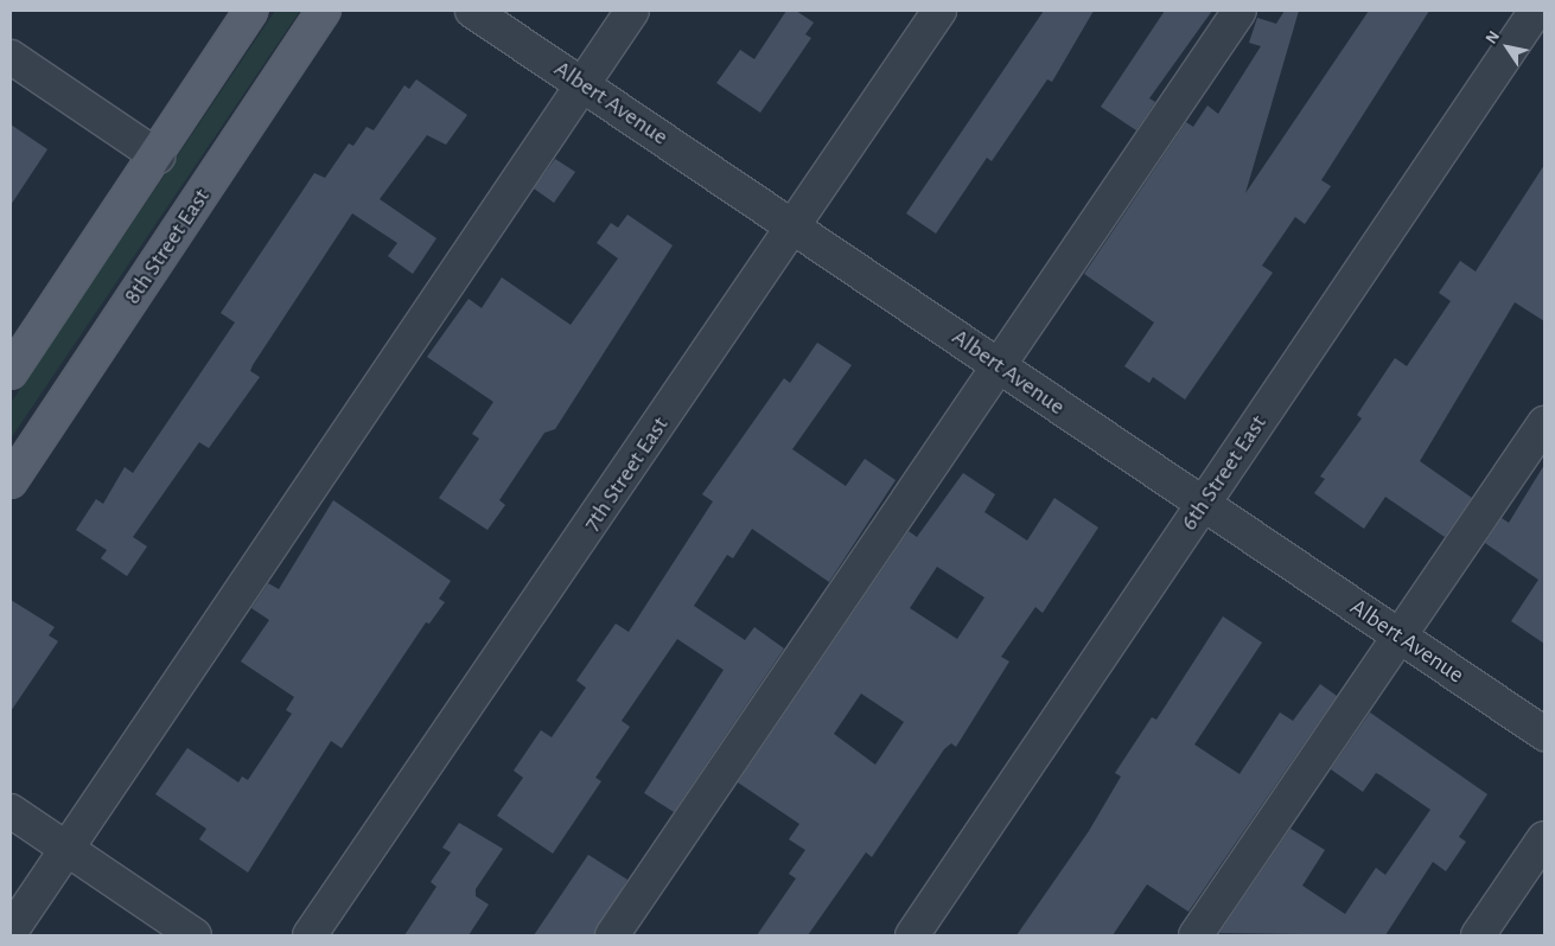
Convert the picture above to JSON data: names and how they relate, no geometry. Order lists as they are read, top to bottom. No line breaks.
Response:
{"streets":{"main road":["8th Street East"],"street":["Albert Avenue","6th Street East","7th Street East"]},"crossings":[["Albert Avenue","6th Street East"],["Albert Avenue","7th Street East"]],"north":"top left"}
